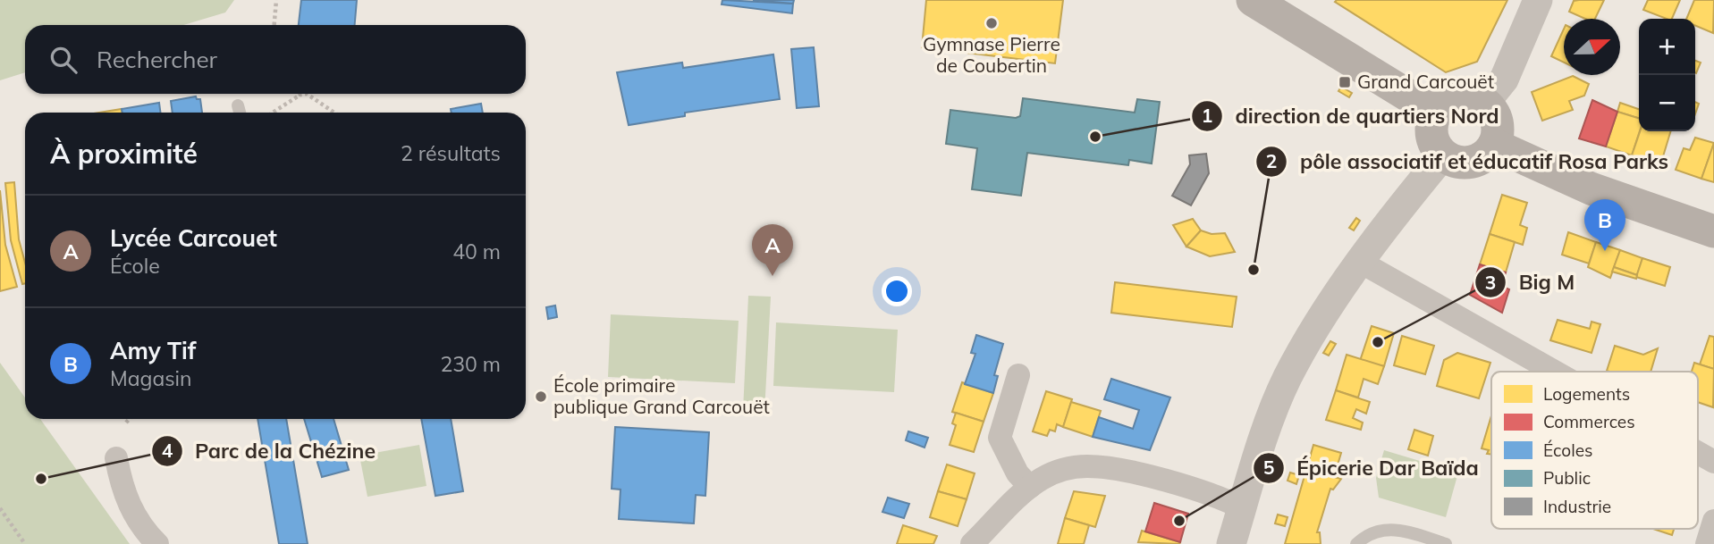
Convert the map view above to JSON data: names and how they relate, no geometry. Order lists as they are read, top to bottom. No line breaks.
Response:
{"places":{"other":["Gymnase Pierre de Coubertin","direction de quartiers Nord","pôle associatif et éducatif Rosa Parks","Big M","École primaire publique Grand Carcouët","Parc de la Chézine","Épicerie Dar Baïda"],"transit":["Grand Carcouët"]},"legend":["Logements","Commerces","Écoles","Public","Industrie"],"north":"right","page":{"map_buttons":["+","−"],"search":"Rechercher","heading":["À proximité","2 résultats"],"list":[{"mark":"A","name":"Lycée Carcouet","note":"École","value":"40 m"},{"mark":"B","name":"Amy Tif","note":"Magasin","value":"230 m"}],"pins":["B","A"]}}
